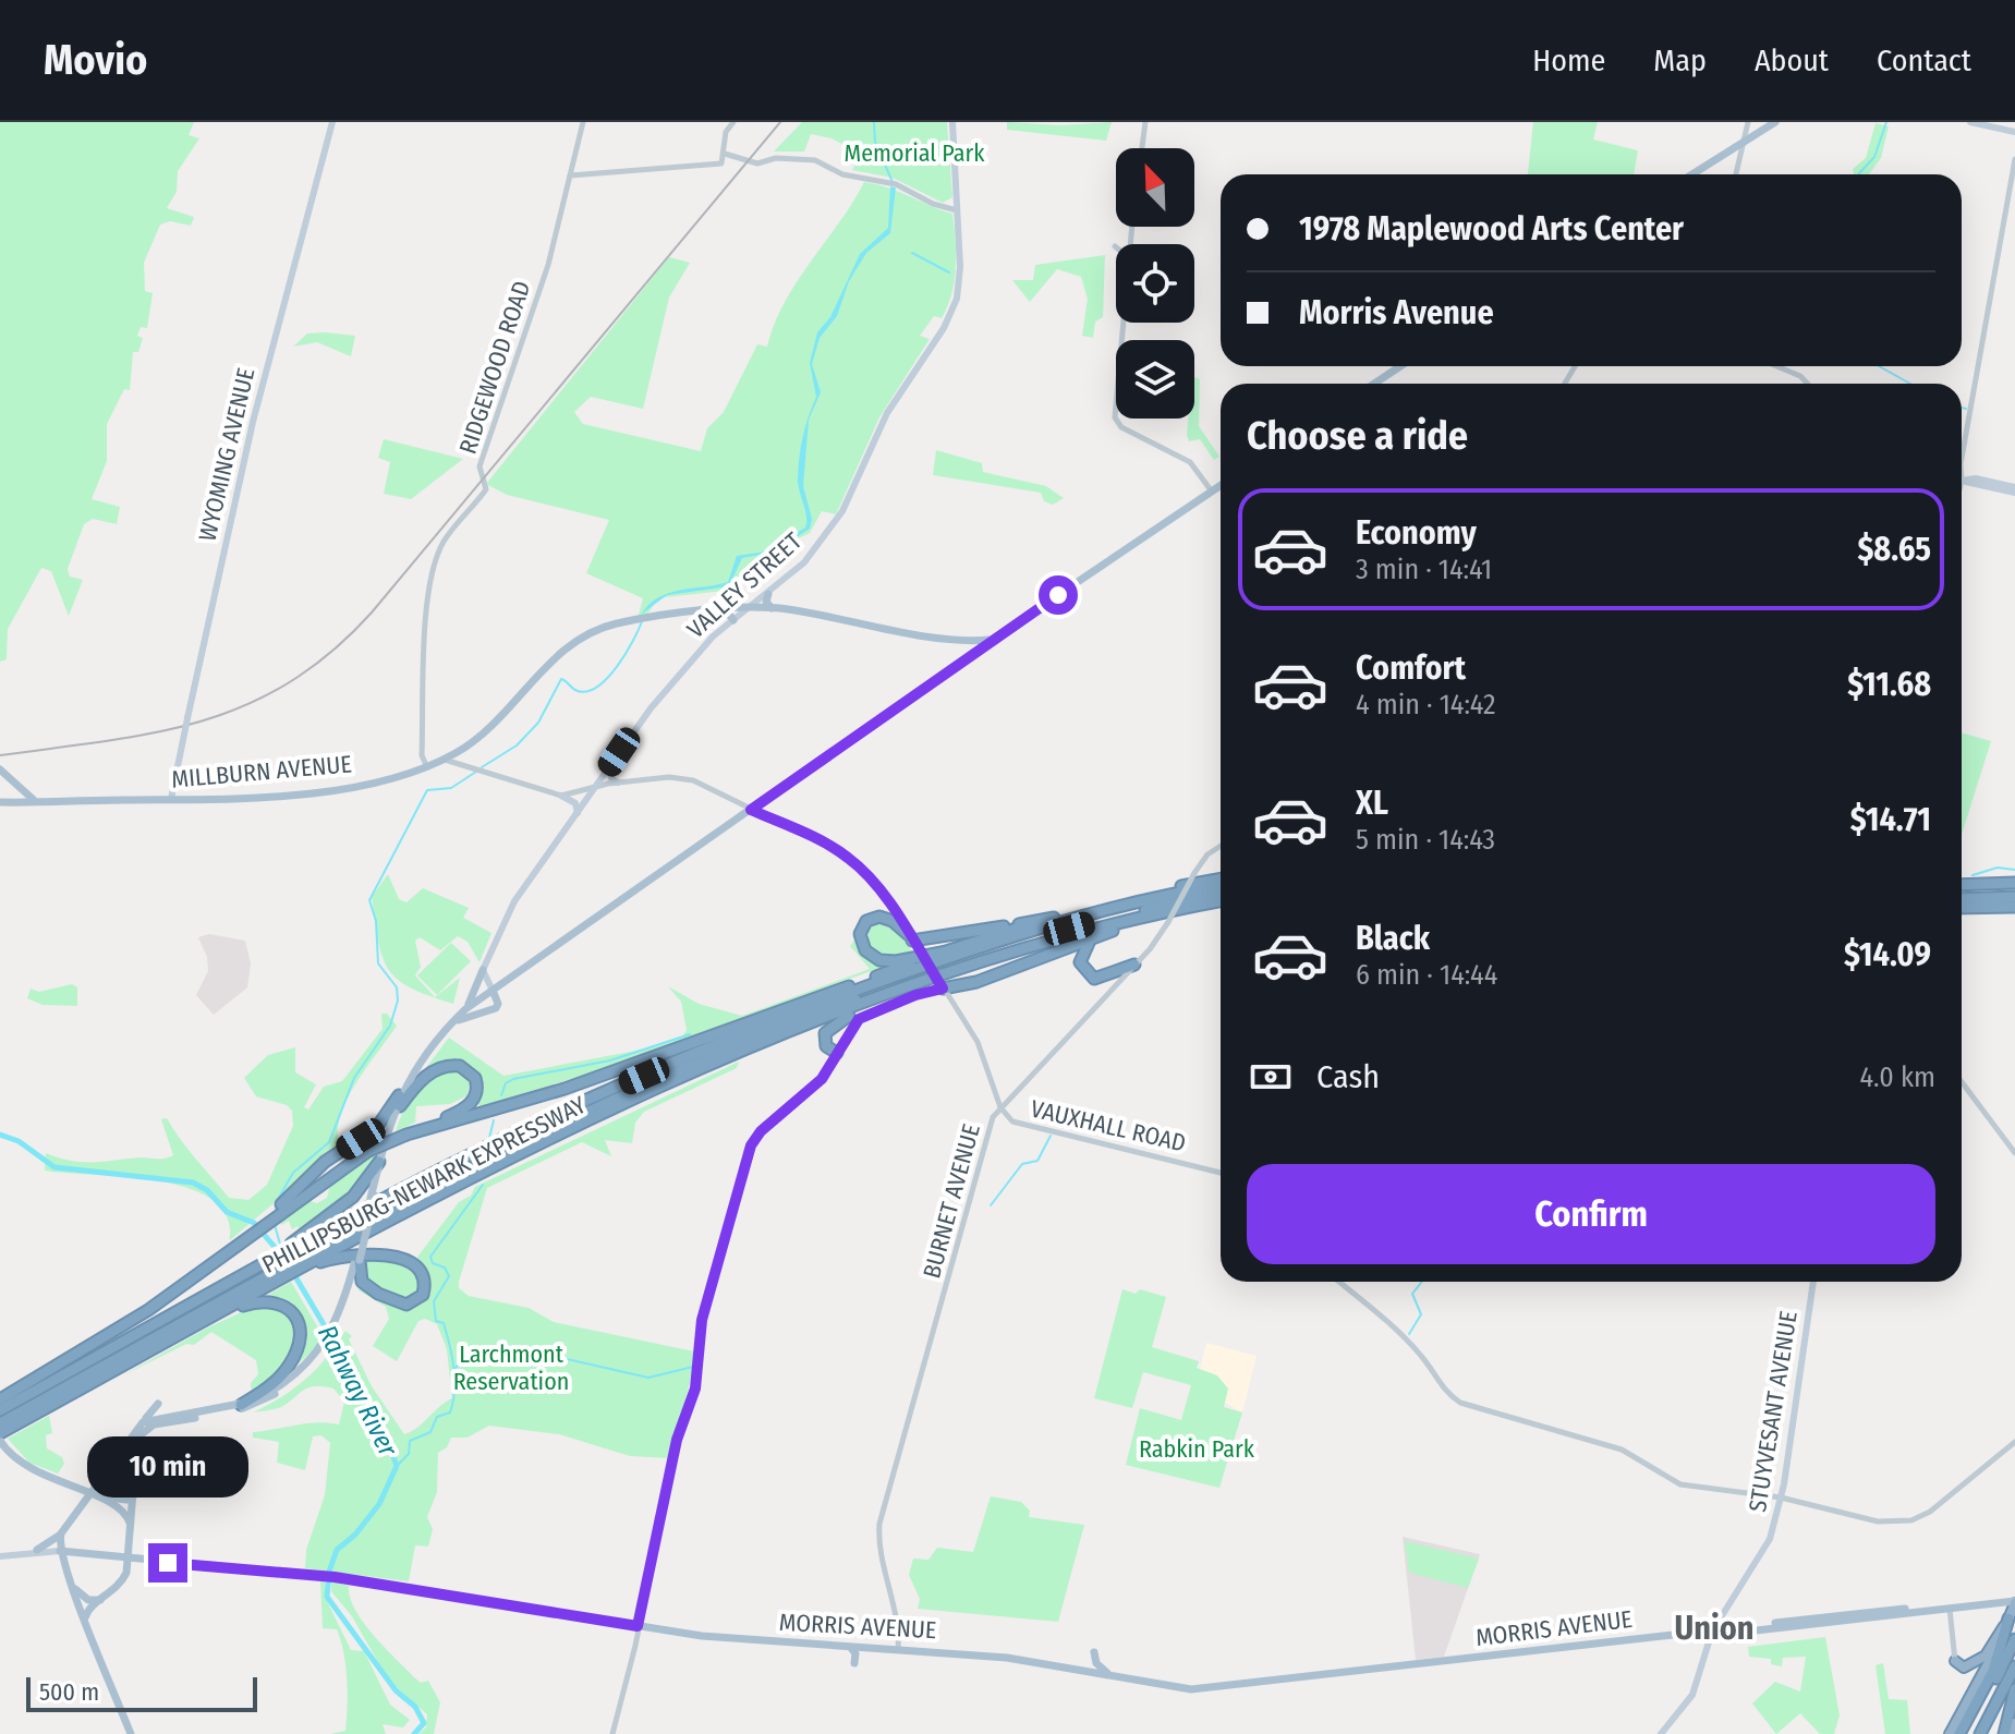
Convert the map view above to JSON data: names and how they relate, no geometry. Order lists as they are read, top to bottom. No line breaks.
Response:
{"streets":{"highway":["PHILLIPSBURG-NEWARK EXPRESSWAY"],"main road":["WYOMING AVENUE","VALLEY STREET","MILLBURN AVENUE","STUYVESANT AVENUE","MORRIS AVENUE"],"street":["RIDGEWOOD ROAD","VAUXHALL ROAD","BURNET AVENUE"]},"crossings":[["RIDGEWOOD ROAD","MILLBURN AVENUE"],["WYOMING AVENUE","MILLBURN AVENUE"],["VALLEY STREET","MILLBURN AVENUE"],["VALLEY STREET","VAUXHALL ROAD"],["VAUXHALL ROAD","PHILLIPSBURG-NEWARK EXPRESSWAY"],["VAUXHALL ROAD","BURNET AVENUE"],["BURNET AVENUE","MORRIS AVENUE"],["STUYVESANT AVENUE","MORRIS AVENUE"]],"districts":["Union"],"water":["Rahway River"],"parks":["Memorial Park","Larchmont Reservation","Rabkin Park"],"scale_bar":"500 m","north":"top left","page":{"header":"Movio","nav":["Home","Map","About","Contact"],"banner":["1978 Maplewood Arts Center","Morris Avenue"],"heading":"Choose a ride","list":[{"name":"Economy","note":"3 min · 14:41","value":"$8.65"},{"name":"Comfort","note":"4 min · 14:42","value":"$11.68"},{"name":"XL","note":"5 min · 14:43","value":"$14.71"},{"name":"Black","note":"6 min · 14:44","value":"$14.09"}],"pay":["Cash","4.0 km"],"buttons":"Confirm","bubble":"10 min","scale":"500 m"}}
